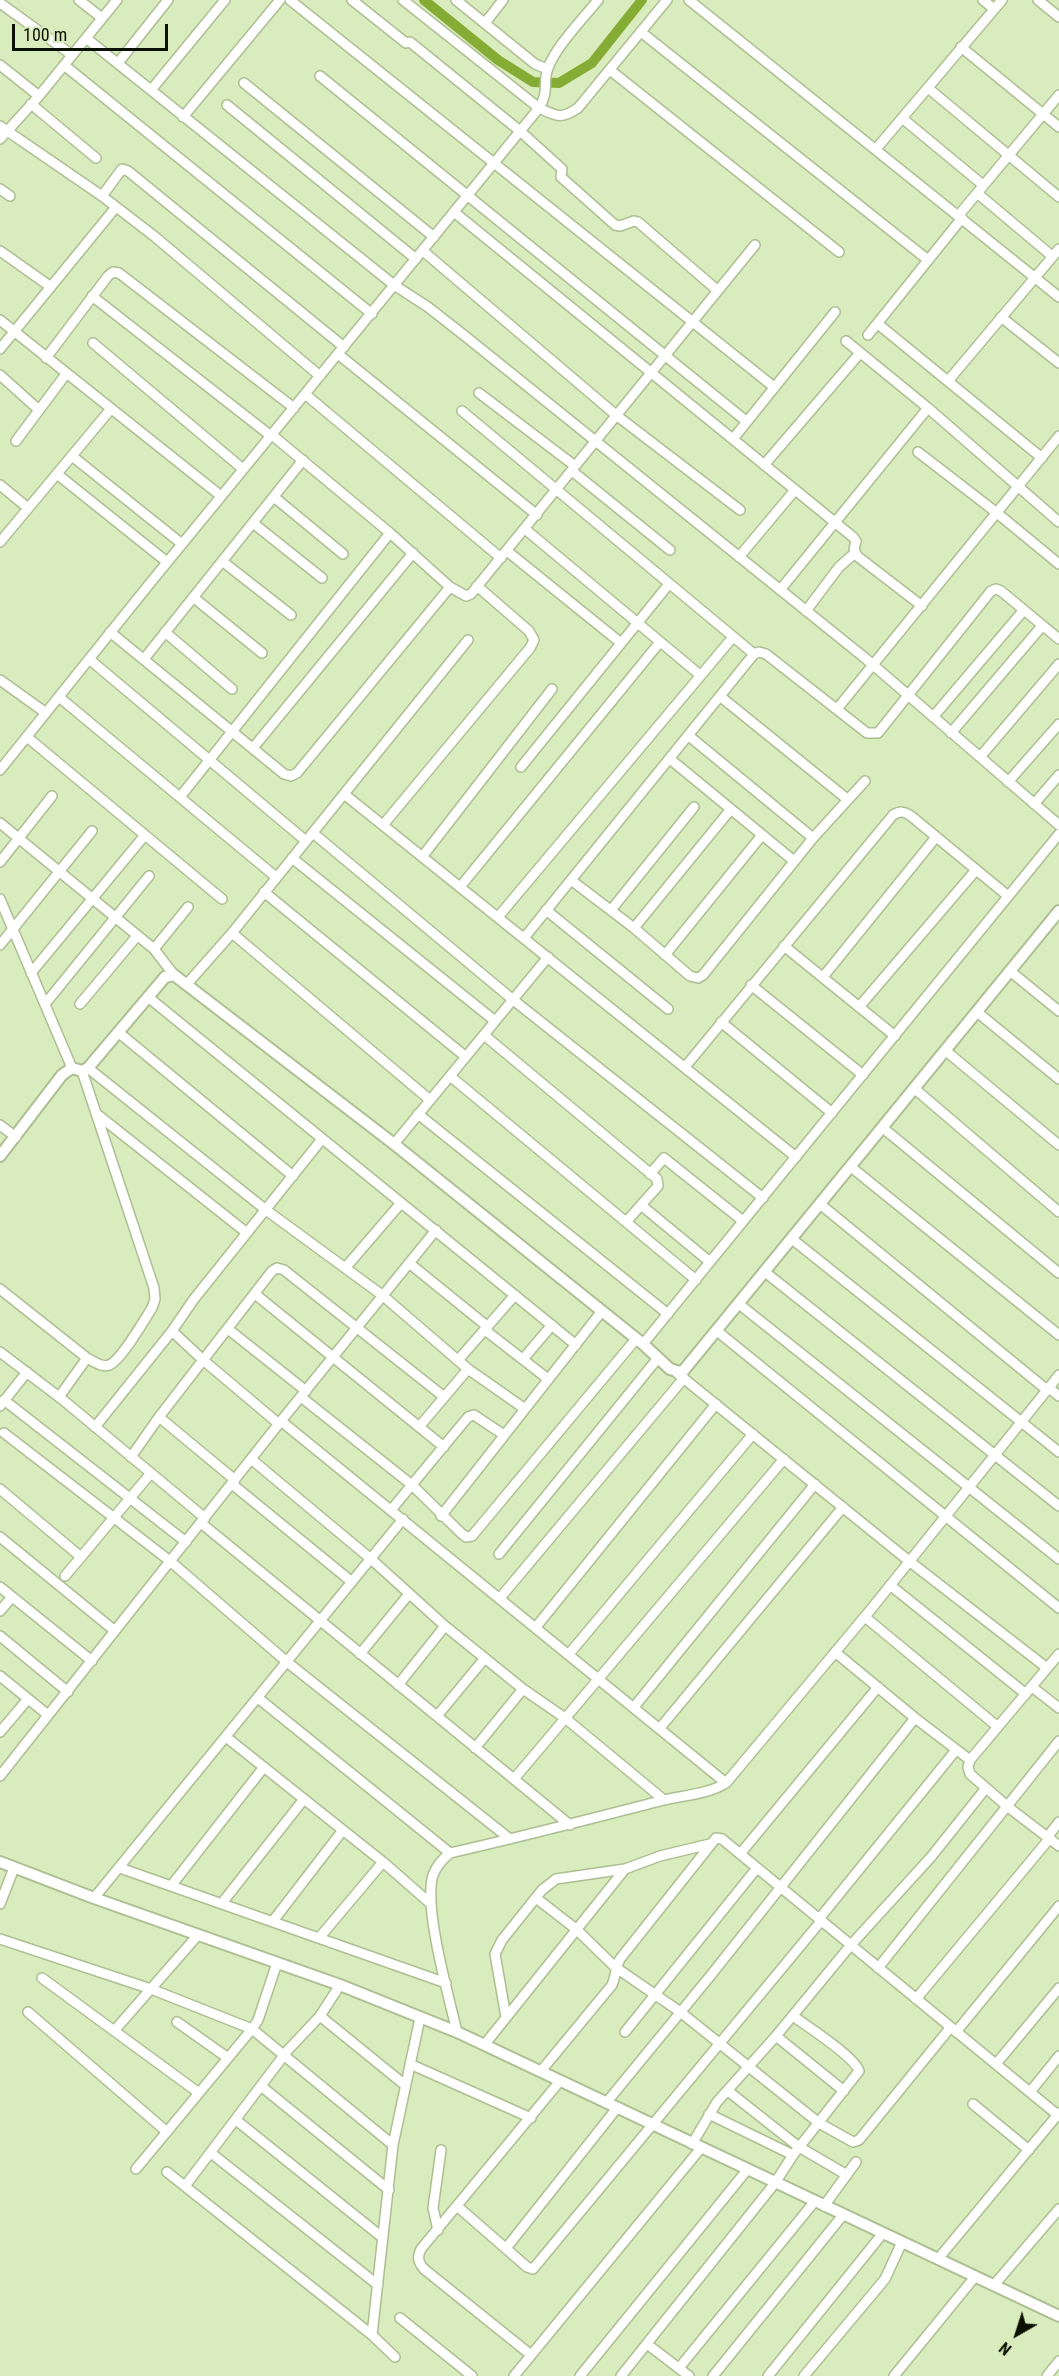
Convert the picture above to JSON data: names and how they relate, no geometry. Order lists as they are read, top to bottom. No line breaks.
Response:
{"scale_bar":"100 m","north":"bottom left"}
